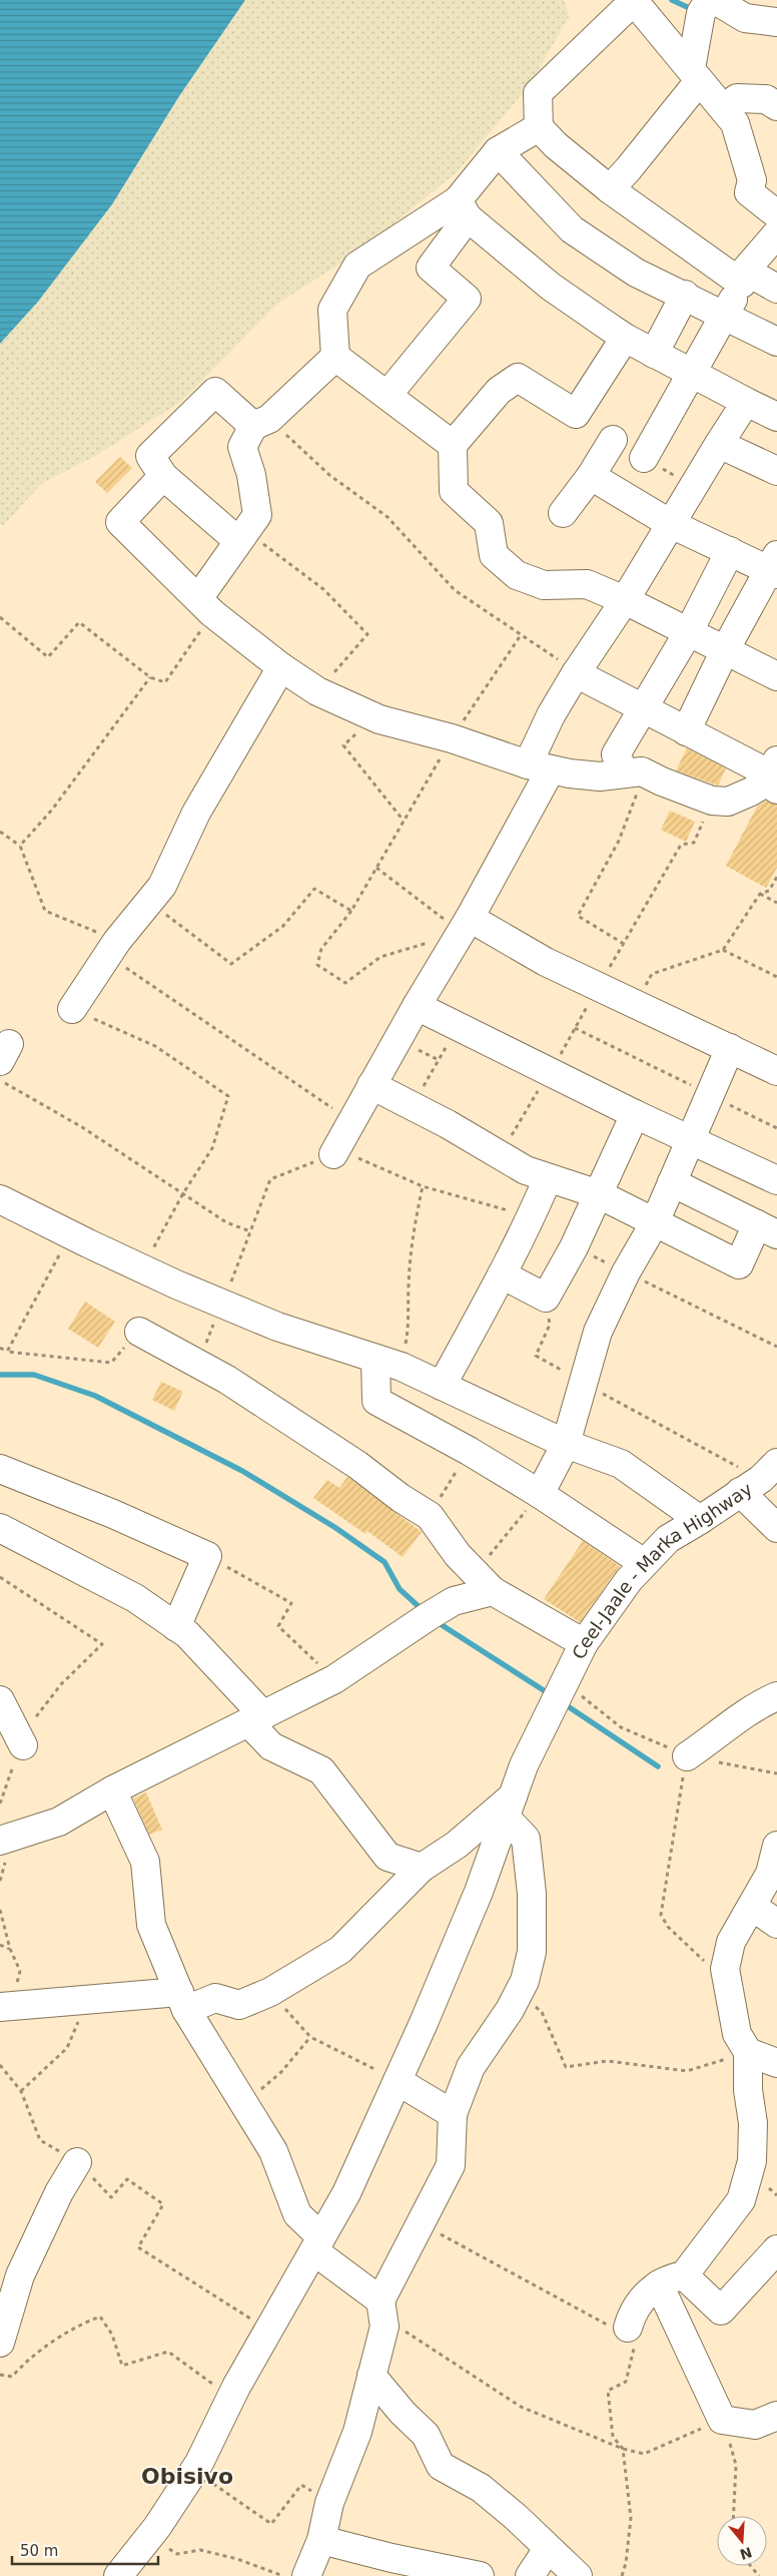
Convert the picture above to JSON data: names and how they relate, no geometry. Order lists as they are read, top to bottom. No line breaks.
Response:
{"streets":{"street":["Ceel-Jaale - Marka Highway"]},"districts":["Obisivo"],"scale_bar":"50 m","north":"bottom"}
